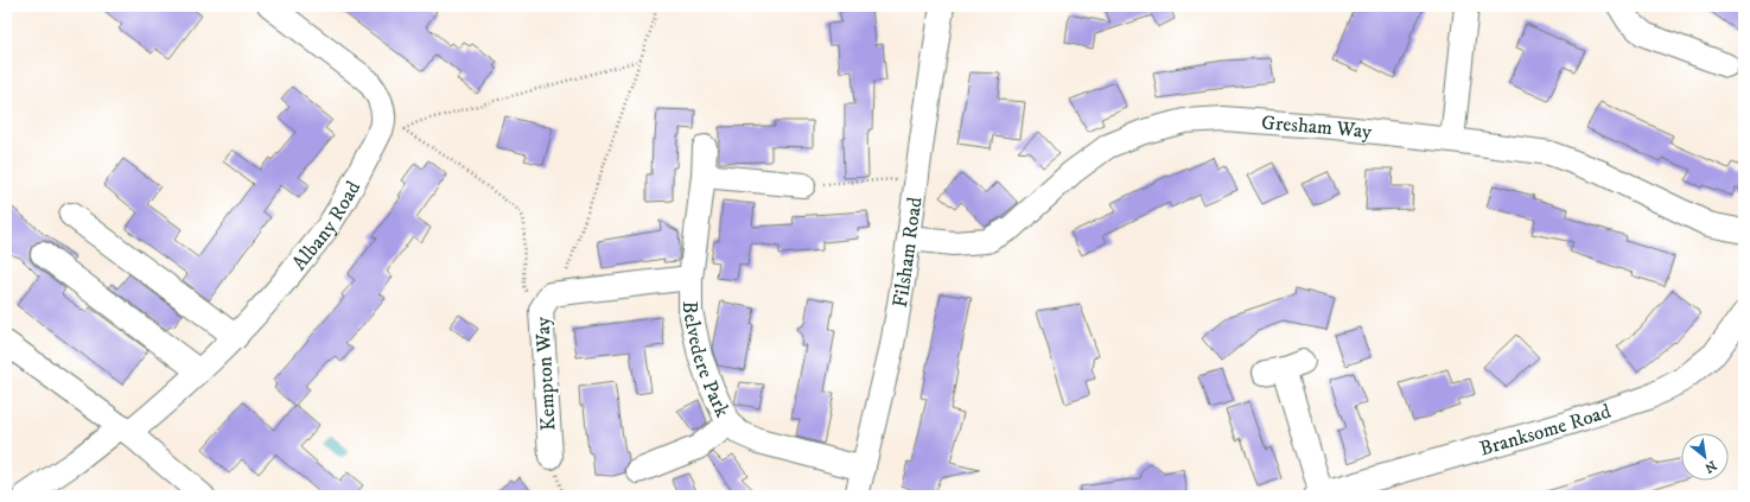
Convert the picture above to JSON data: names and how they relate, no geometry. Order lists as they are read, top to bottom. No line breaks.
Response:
{"streets":{"street":["Gresham Way","Albany Road","Filsham Road","Belvedere Park","Kempton Way","Branksome Road"]},"crossings":[["Gresham Way","Filsham Road"],["Filsham Road","Belvedere Park"]],"north":"bottom right"}
